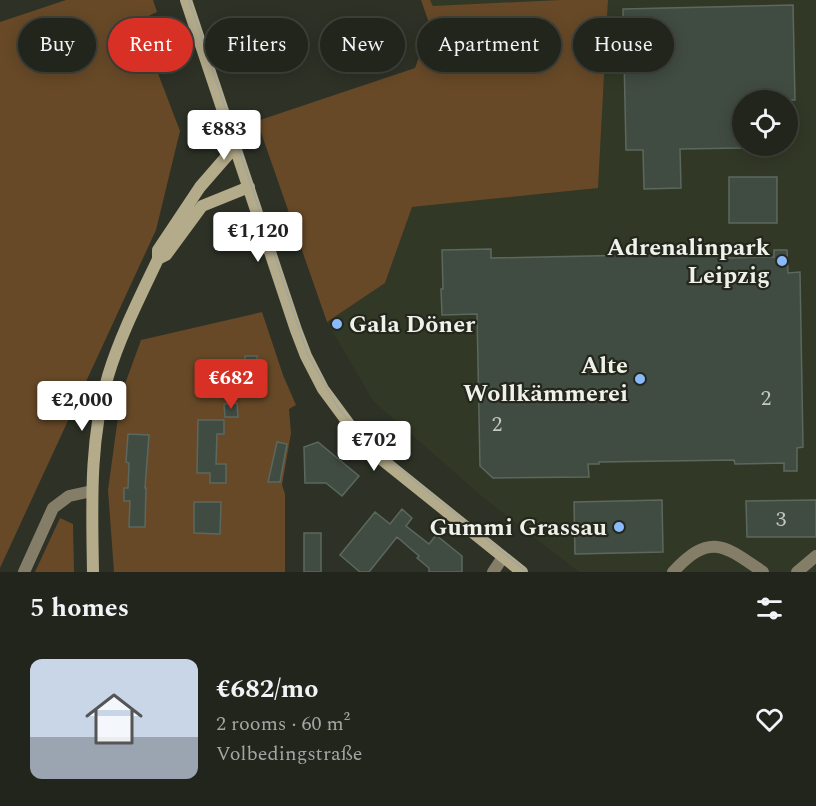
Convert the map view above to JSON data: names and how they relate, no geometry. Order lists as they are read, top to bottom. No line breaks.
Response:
{"places":["Adrenalinpark Leipzig","Gala Döner","Alte Wollkämmerei","Gummi Grassau"],"house_numbers":["2","2","3"],"page":{"chip":["Buy","Rent","Filters","New","Apartment","House"],"price":["€883","€1,120","€682","€2,000","€702"],"heading":"5 homes","list":[{"name":"€682/mo","note":"2 rooms · 60 m² · Volbedingstraße"}]}}
